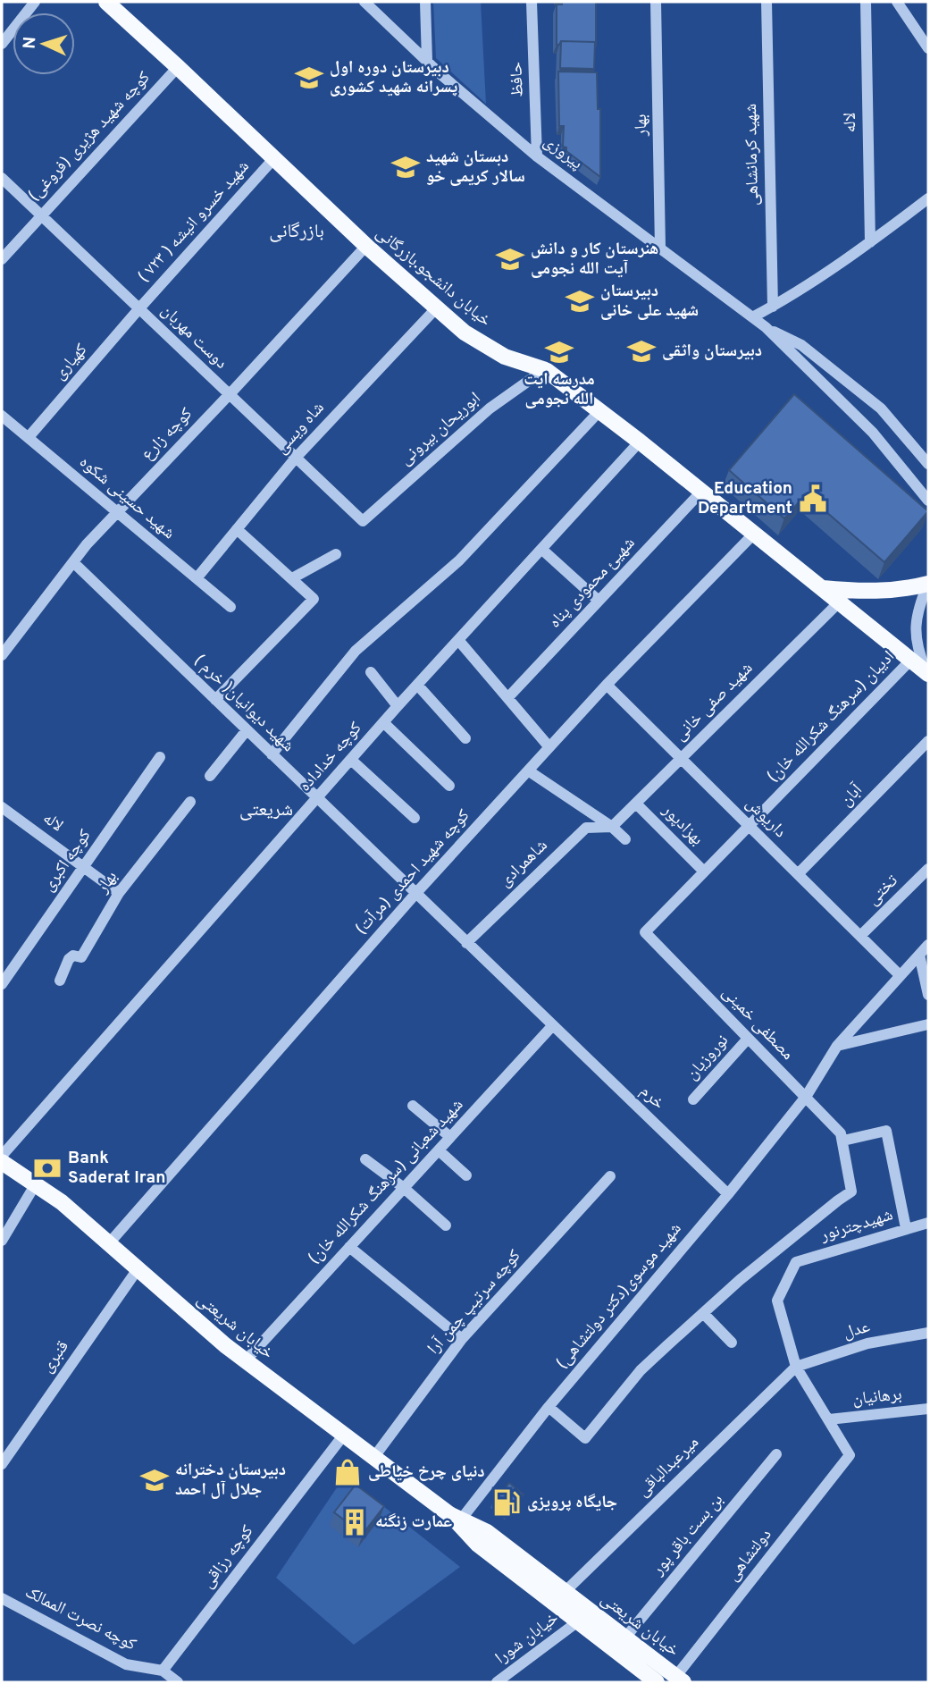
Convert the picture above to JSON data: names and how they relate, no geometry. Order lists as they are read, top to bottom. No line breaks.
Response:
{"streets":{"main road":["خیابان دانشجو.بازرگانی","خیابان شریعتی"],"street":["حافظ","لاله","بهار","کوچه شهید هژیری (فروغی)","پیروزی","شهید کرمانشاهی","شهید خسرو انیشه ( ۷۲۳ )","دوست مهربان","کهیاری","شاه ویسی","ابوریحان بیرونی","کوچه زارع","شهید حسینی شکوه","شهیئ محمودی پناه","شهید صفی خانی","شهید دیوانیان( خرم )","ادیبان (سرهنگ شکرالله خان)","کوچه خداداده","آبان","داریوش","بهزادپور","کوچه اکبری","شاهمرادی","کوچه شهید احمدی (مرآت)","تختی","مصطفی خمینی","نوروزیان","خرم","شهید شعبانی (سرهنگ شکرالله خان)","شهیدچترنور","شهید موسوی(دکتر دولتشاهی)","کوچه سرتیپ چمن آرا","عدل","قنبری","برهانیان","میرعبدالباقی","بن بست باقر پور","دولتشاهی","کوچه رزاقی","کوچه نصرت الممالک","خیابان شورا"]},"crossings":[["حافظ","پیروزی"],["لاله","بهار"],["لاله","کوچه اکبری"],["بهار","پیروزی"],["کوچه شهید هژیری (فروغی)","خیابان دانشجو.بازرگانی"],["کوچه شهید هژیری (فروغی)","دوست مهربان"],["شهید خسرو انیشه ( ۷۲۳ )","خیابان دانشجو.بازرگانی"],["شهید خسرو انیشه ( ۷۲۳ )","دوست مهربان"],["شهید خسرو انیشه ( ۷۲۳ )","کهیاری"],["خیابان دانشجو.بازرگانی","شاه ویسی"],["خیابان دانشجو.بازرگانی","ابوریحان بیرونی"],["خیابان دانشجو.بازرگانی","کوچه زارع"],["خیابان دانشجو.بازرگانی","شهیئ محمودی پناه"],["خیابان دانشجو.بازرگانی","شهید صفی خانی"],["خیابان دانشجو.بازرگانی","ادیبان (سرهنگ شکرالله خان)"],["خیابان دانشجو.بازرگانی","کوچه خداداده"],["خیابان دانشجو.بازرگانی","کوچه شهید احمدی (مرآت)"],["دوست مهربان","کهیاری"],["دوست مهربان","شاه ویسی"],["دوست مهربان","ابوریحان بیرونی"],["دوست مهربان","کوچه زارع"],["کهیاری","شهید حسینی شکوه"],["شاه ویسی","شهید حسینی شکوه"],["کوچه زارع","شهید حسینی شکوه"],["کوچه زارع","شهید دیوانیان( خرم )"],["شهید صفی خانی","داریوش"],["شهید صفی خانی","بهزادپور"],["شهید صفی خانی","شاهمرادی"],["شهید دیوانیان( خرم )","کوچه خداداده"],["شهید دیوانیان( خرم )","شاهمرادی"],["شهید دیوانیان( خرم )","کوچه شهید احمدی (مرآت)"],["شهید دیوانیان( خرم )","خرم"],["شهید دیوانیان( خرم )","شهید شعبانی (سرهنگ شکرالله خان)"],["ادیبان (سرهنگ شکرالله خان)","داریوش"],["ادیبان (سرهنگ شکرالله خان)","بهزادپور"],["ادیبان (سرهنگ شکرالله خان)","مصطفی خمینی"],["آبان","داریوش"],["داریوش","کوچه شهید احمدی (مرآت)"],["داریوش","تختی"],["داریوش","شهید موسوی(دکتر دولتشاهی)"],["کوچه شهید احمدی (مرآت)","خیابان شریعتی"],["مصطفی خمینی","نوروزیان"],["مصطفی خمینی","شهید موسوی(دکتر دولتشاهی)"],["خرم","شهید شعبانی (سرهنگ شکرالله خان)"],["خرم","شهید موسوی(دکتر دولتشاهی)"],["شهید شعبانی (سرهنگ شکرالله خان)","خیابان شریعتی"],["شهیدچترنور","عدل"],["شهیدچترنور","میرعبدالباقی"],["شهید موسوی(دکتر دولتشاهی)","خیابان شریعتی"],["کوچه سرتیپ چمن آرا","خیابان شریعتی"],["خیابان شریعتی","قنبری"],["خیابان شریعتی","میرعبدالباقی"],["خیابان شریعتی","بن بست باقر پور"],["خیابان شریعتی","دولتشاهی"],["خیابان شریعتی","کوچه رزاقی"],["خیابان شریعتی","خیابان شورا"],["عدل","میرعبدالباقی"],["برهانیان","دولتشاهی"],["کوچه رزاقی","کوچه نصرت الممالک"]],"districts":["بازرگانی","شریعتی"],"places":{"school or university":["دبیرستان دوره اول پسرانه شهید کشوری","دبستان شهید سالار کریمی خو","هنرستان کار و دانش آیت الله نجومی","دبیرستان شهید علی خانی","دبیرستان واثقی","مدرسه ایت الله نجومی","دبیرستان دخترانه جلال آل احمد"],"public building":["Education Department"],"bank":["Bank Saderat Iran"],"shop":["دنیای چرخ خیاطی"],"fuel station":["جایگاه پرویزی"],"building":["عمارت زنگنه"]},"north":"left"}
